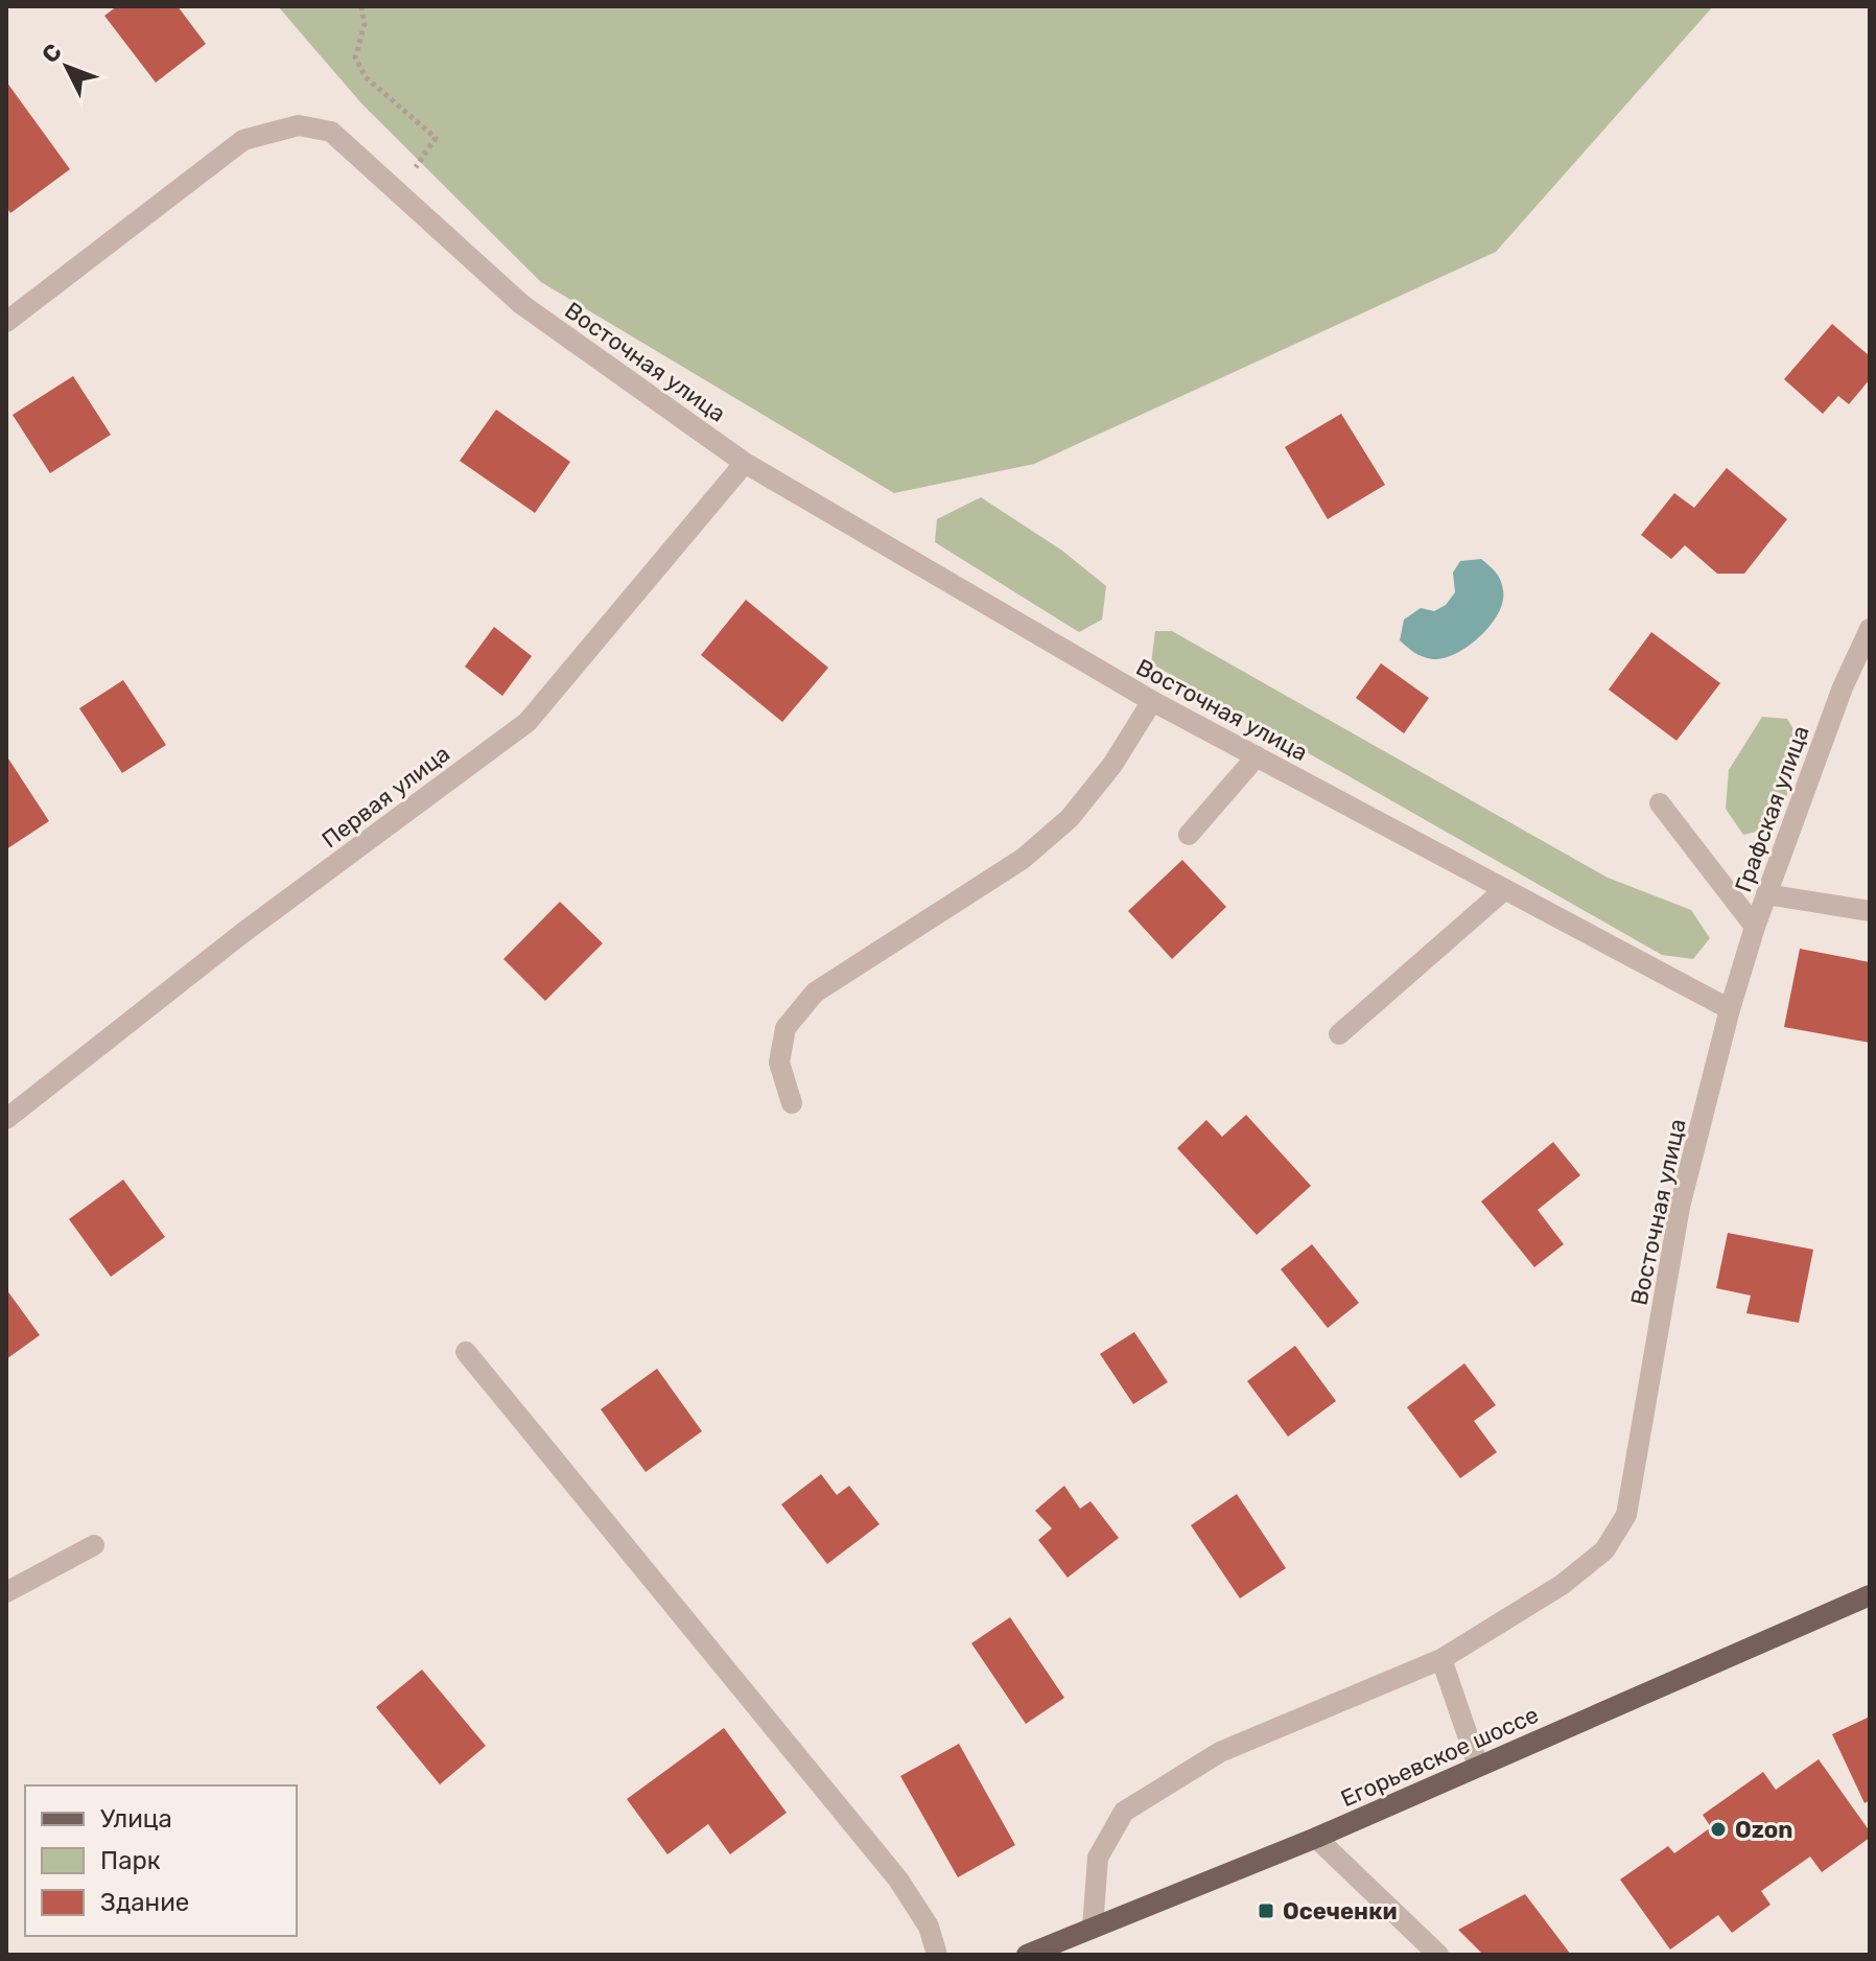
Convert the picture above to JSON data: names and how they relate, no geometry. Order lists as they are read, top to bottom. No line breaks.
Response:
{"streets":{"main road":["Егорьевское шоссе"],"street":["Восточная улица","Первая улица","Графская улица"]},"crossings":[["Восточная улица","Первая улица"],["Восточная улица","Графская улица"],["Восточная улица","Егорьевское шоссе"]],"places":{"other":["Ozon"],"transit":["Осеченки"]},"legend":["Улица","Парк","Здание"],"north":"top left"}
